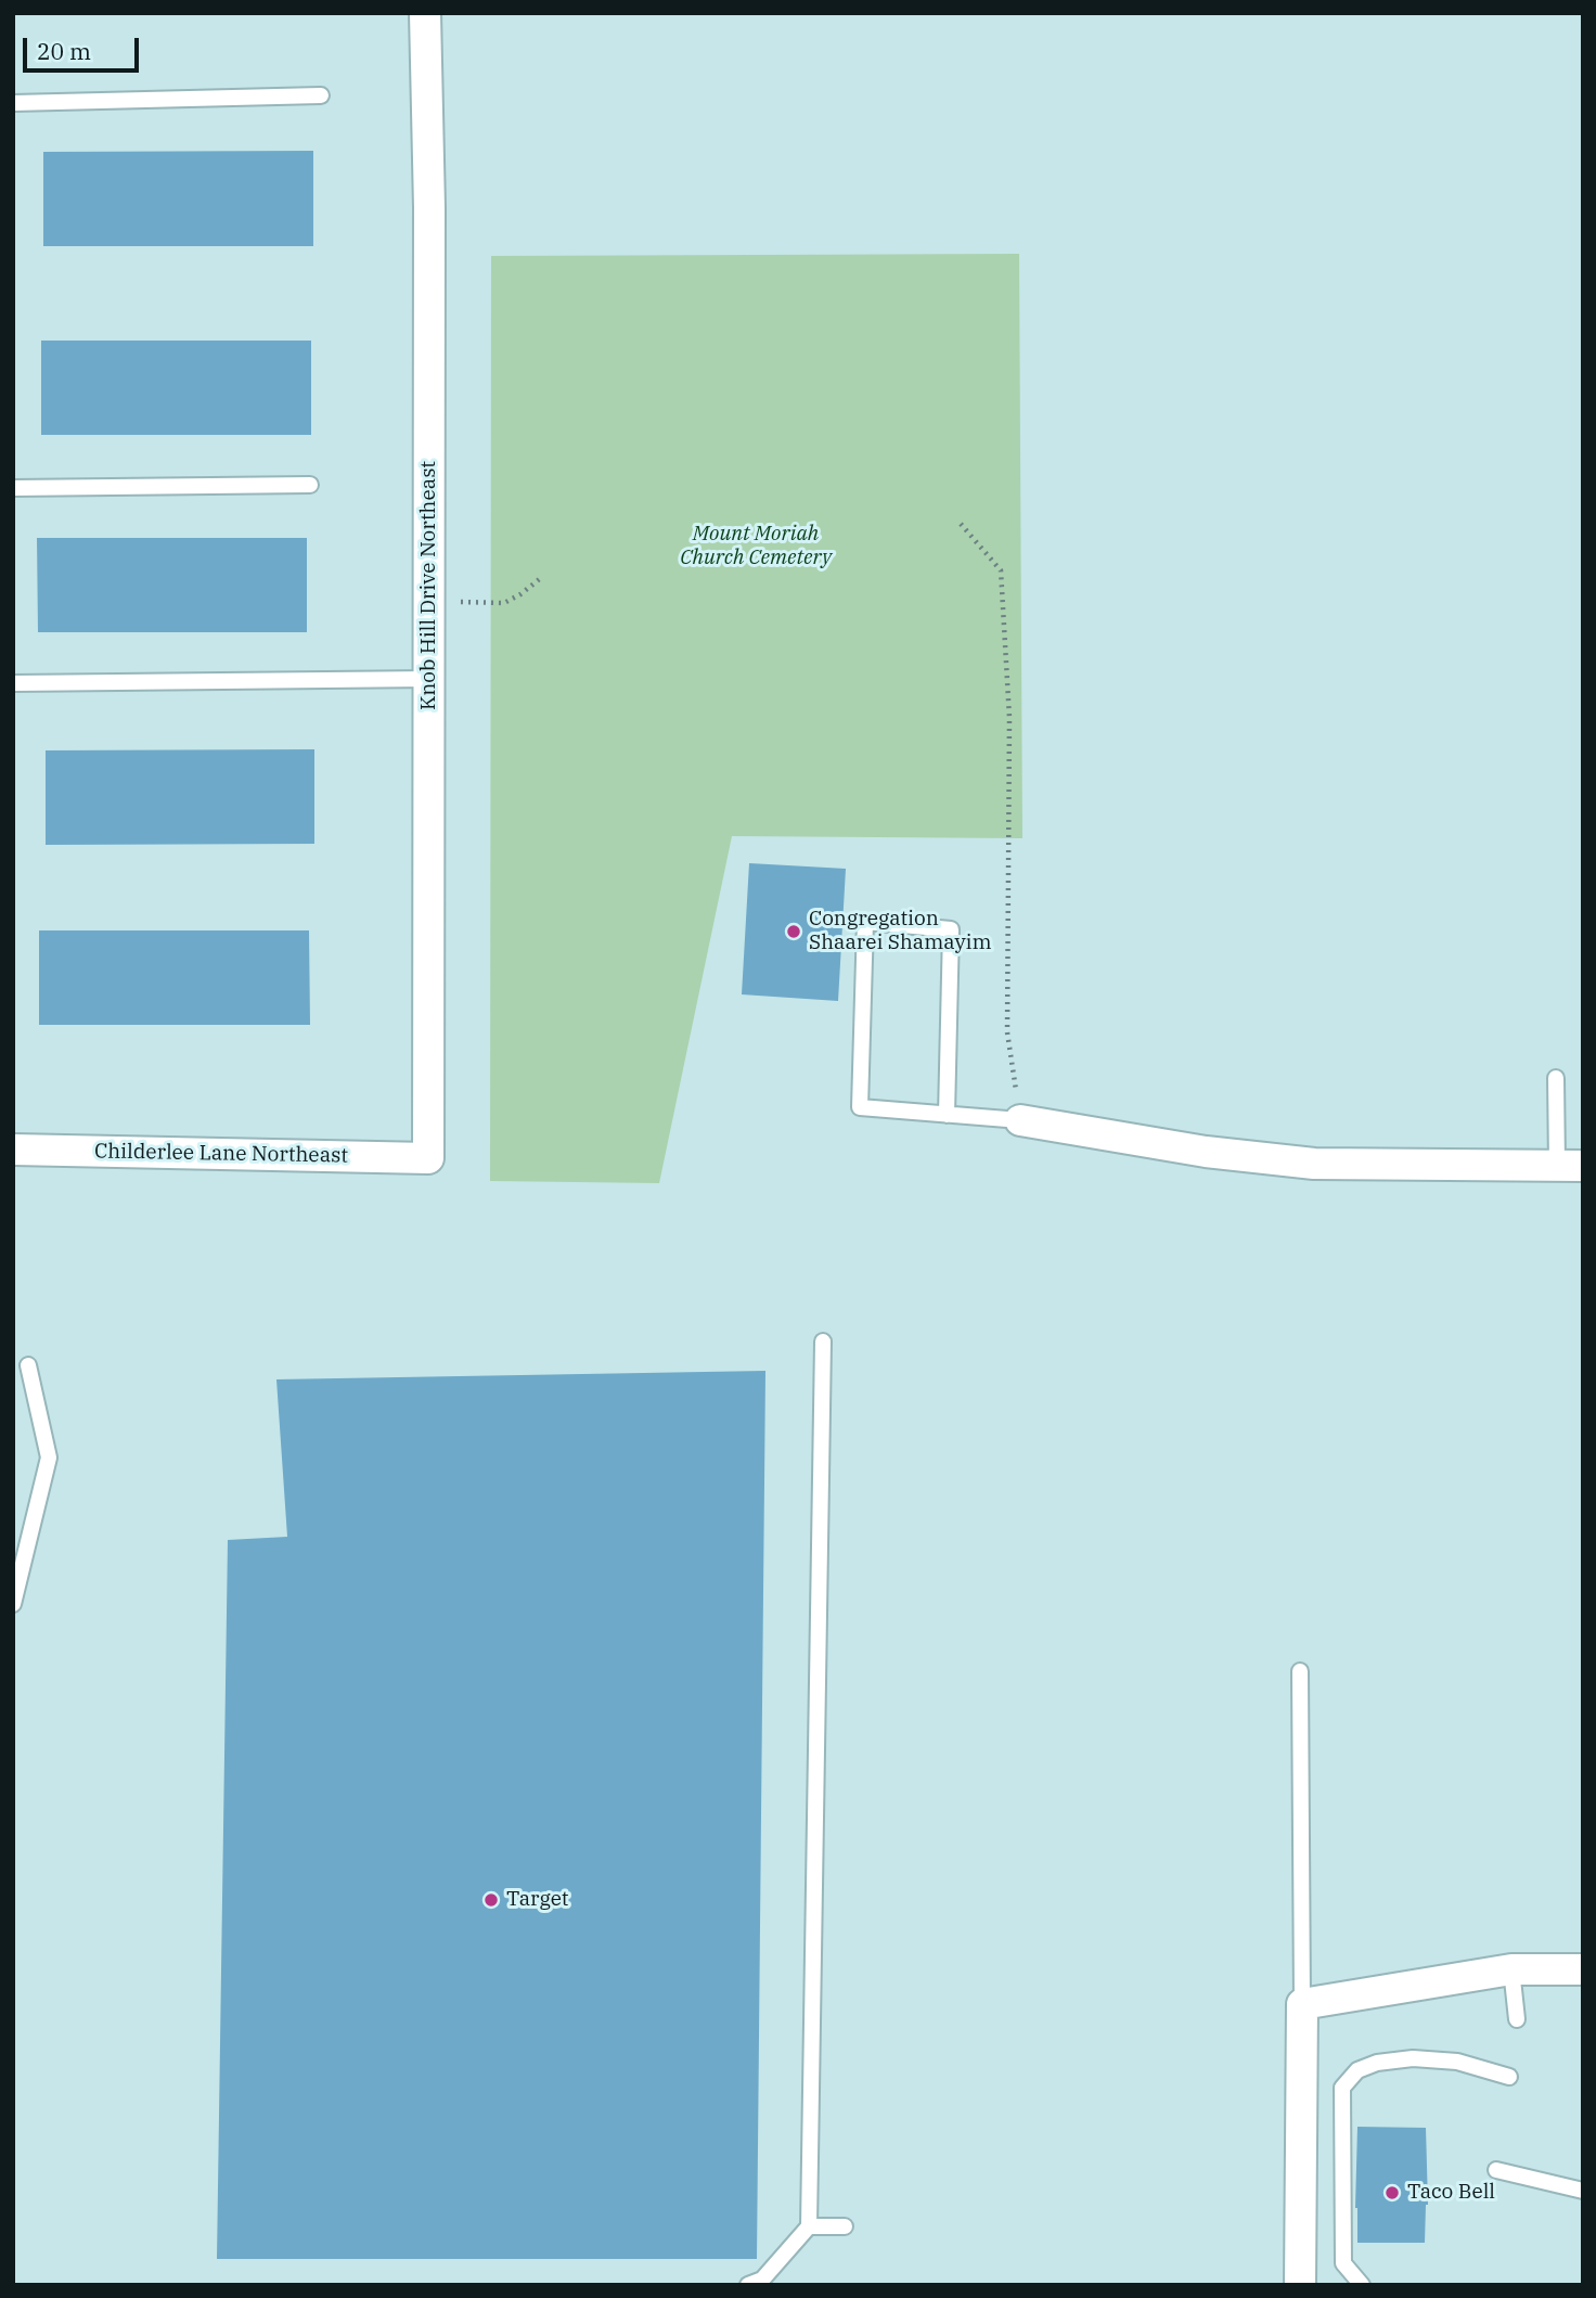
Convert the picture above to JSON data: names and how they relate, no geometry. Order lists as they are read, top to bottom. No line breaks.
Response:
{"streets":{"street":["Knob Hill Drive Northeast","Childerlee Lane Northeast"]},"crossings":[["Knob Hill Drive Northeast","Childerlee Lane Northeast"]],"parks":["Mount Moriah Church Cemetery"],"places":["Congregation Shaarei Shamayim","Target","Taco Bell"],"scale_bar":"20 m"}
